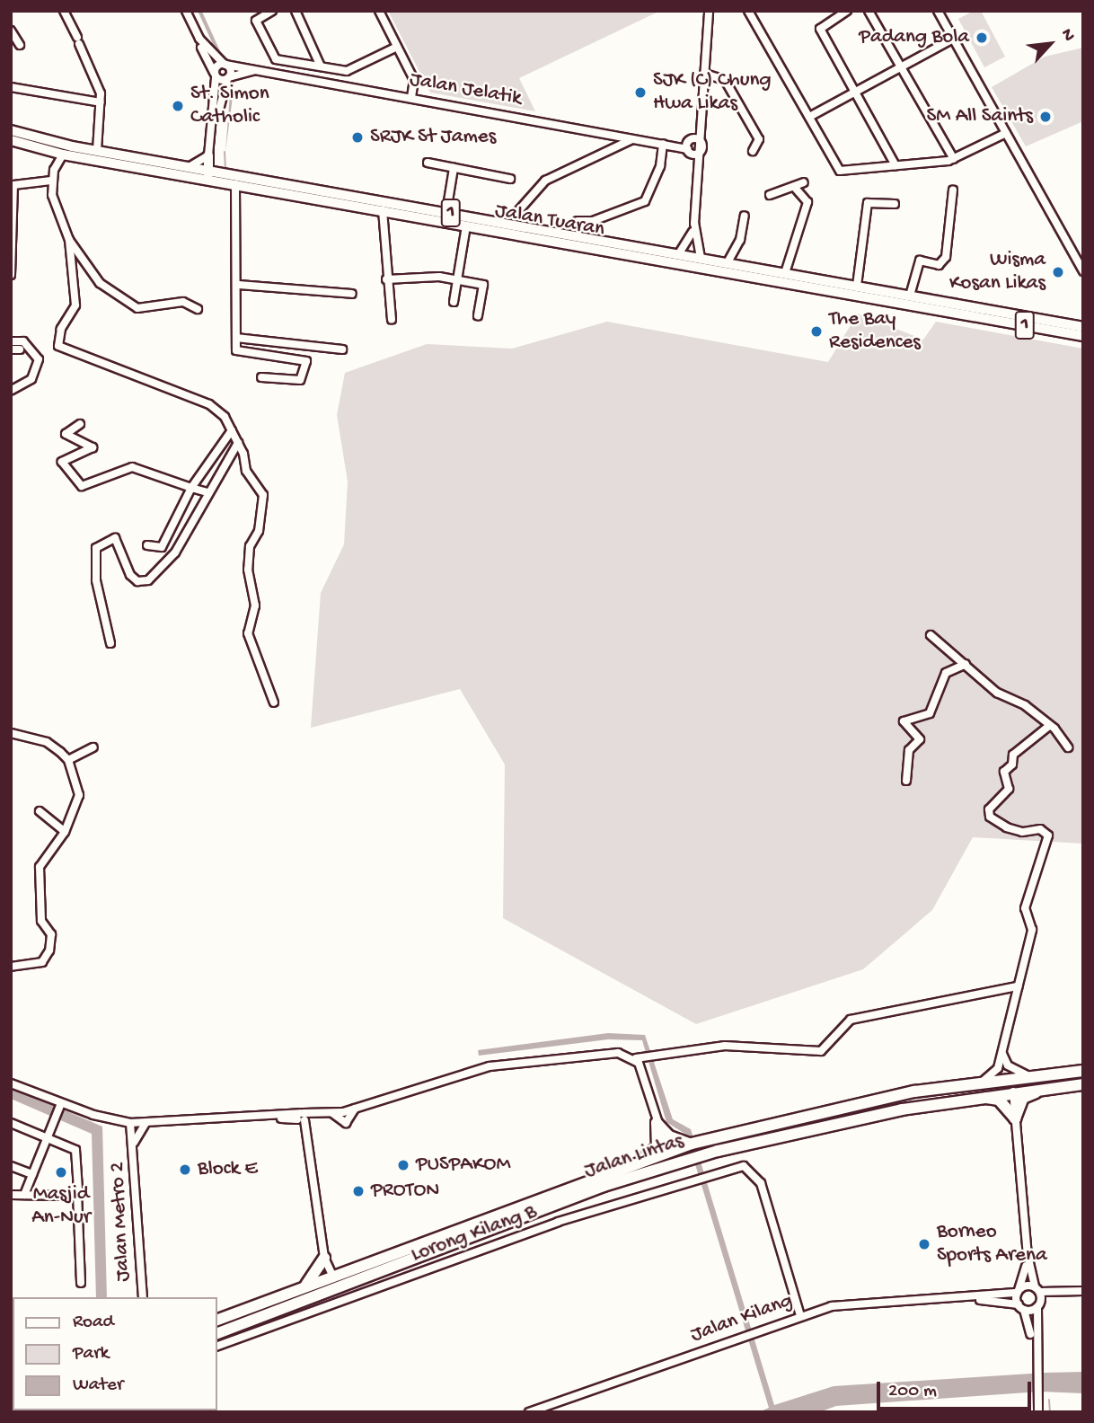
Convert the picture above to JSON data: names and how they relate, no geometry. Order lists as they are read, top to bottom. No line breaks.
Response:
{"streets":{"highway":["Jalan Lintas"],"main road":["1","Jalan Tuaran"],"street":["Jalan Jelatik","Jalan Metro 2","Lorong Kilang B","Jalan Kilang"]},"crossings":[["Lorong Kilang B","Jalan Kilang"]],"places":["Padang Bola","SJK (C) Chung Hwa Likas","St. Simon Catholic","SM All Saints","SRJK St James","Wisma Kosan Likas","The Bay Residences","PUSPAKOM","Block E","Masjid An-Nur","PROTON","Borneo Sports Arena"],"legend":["Road","Park","Water"],"scale_bar":"200 m","north":"top right"}
